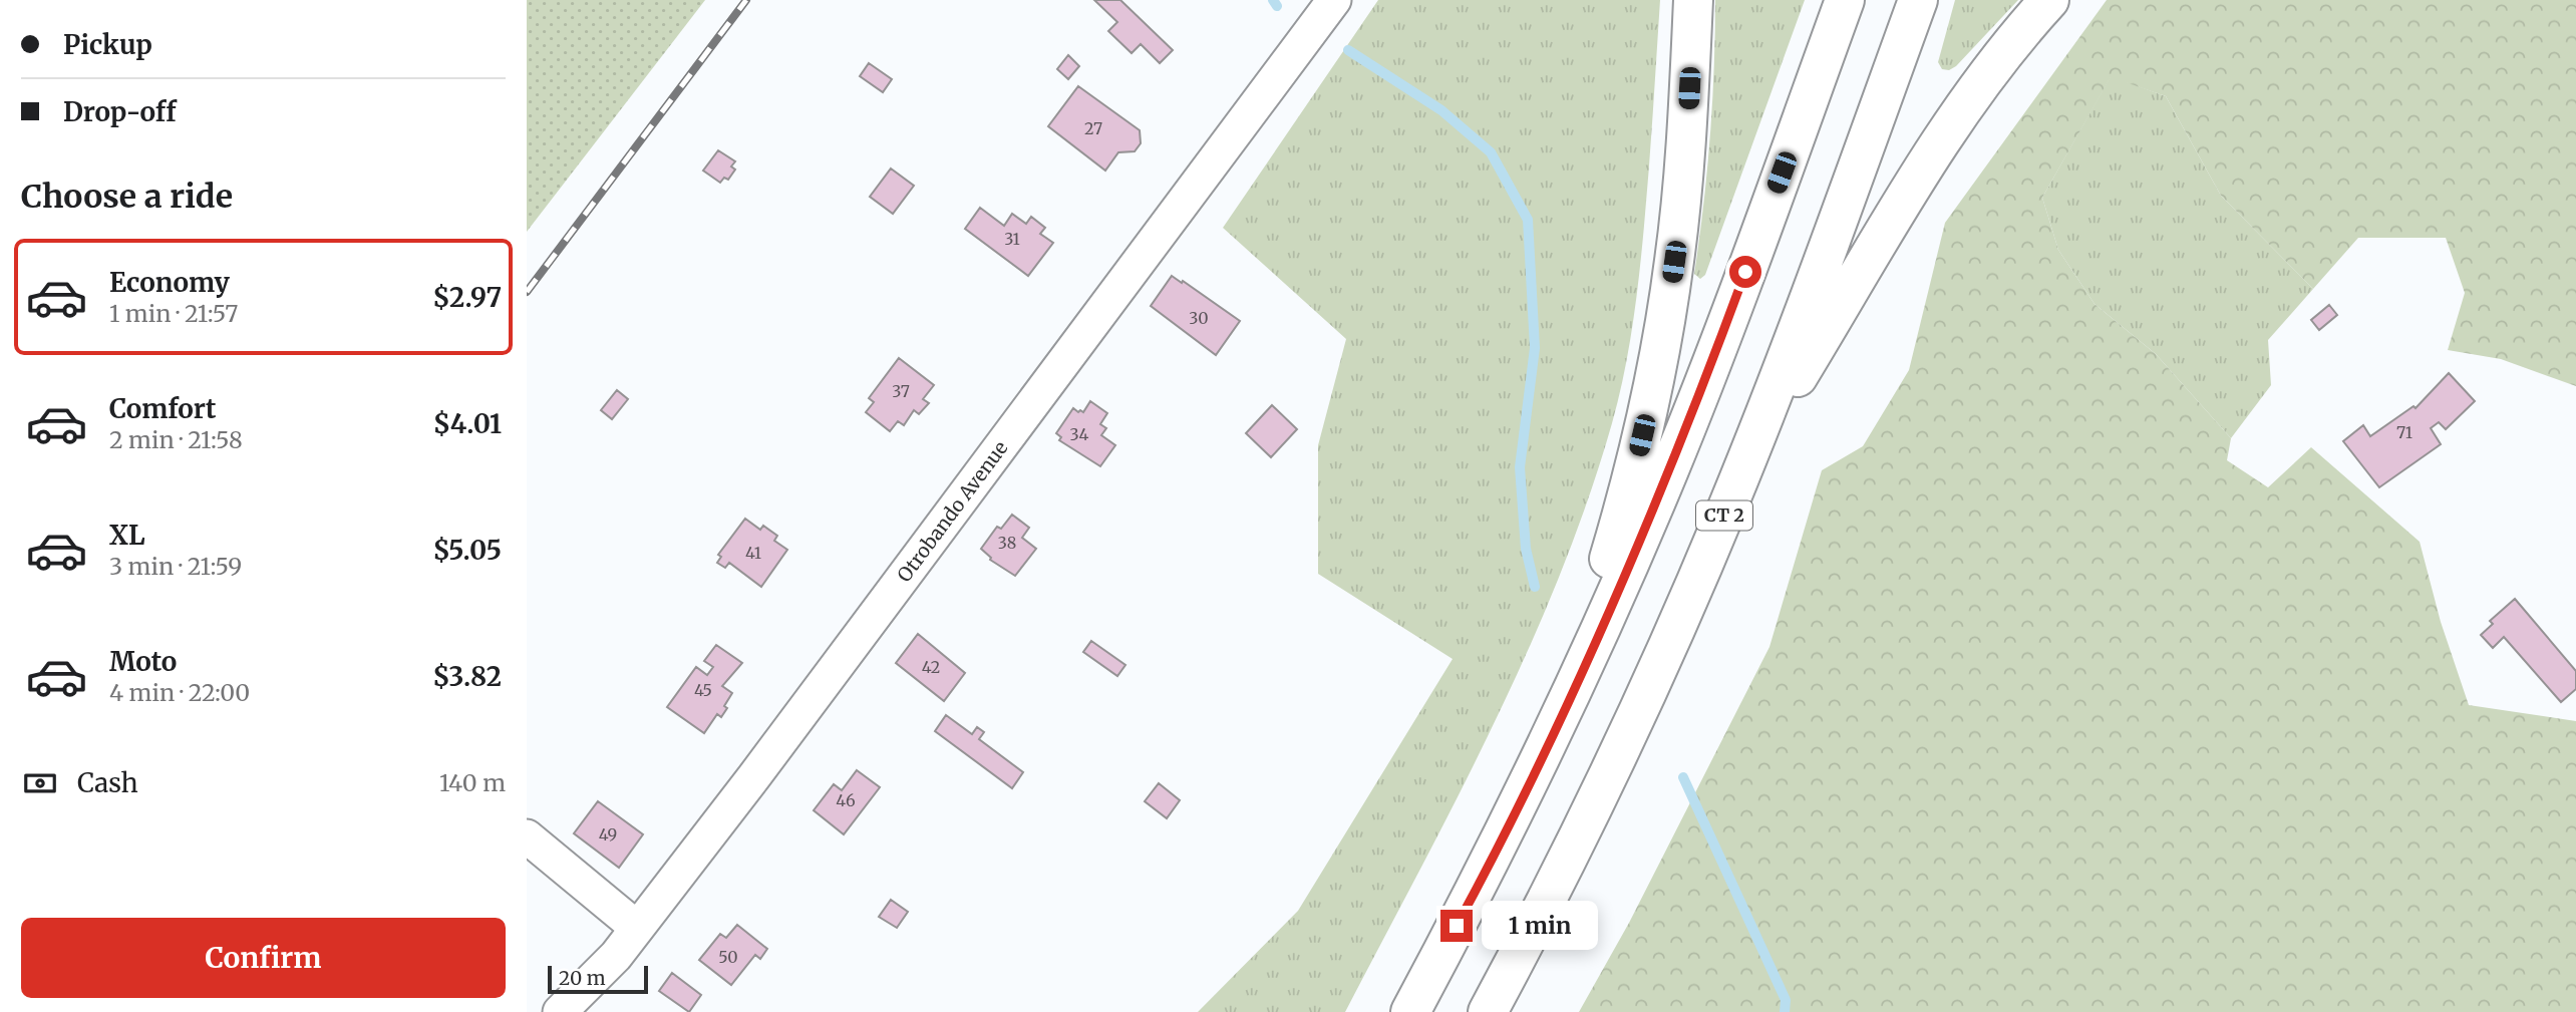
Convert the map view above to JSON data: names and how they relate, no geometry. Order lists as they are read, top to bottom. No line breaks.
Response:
{"streets":{"highway":["CT 2"],"street":["Otrobando Avenue"]},"house_numbers":["27","31","30","37","71","34","38","41","42","45","46","49","50"],"scale_bar":"20 m","page":{"banner":["Pickup","Drop-off"],"heading":"Choose a ride","list":[{"name":"Economy","note":"1 min · 21:57","value":"$2.97"},{"name":"Comfort","note":"2 min · 21:58","value":"$4.01"},{"name":"XL","note":"3 min · 21:59","value":"$5.05"},{"name":"Moto","note":"4 min · 22:00","value":"$3.82"}],"pay":["Cash","140 m"],"bubble":"1 min","buttons":"Confirm","scale":"20 m"}}
